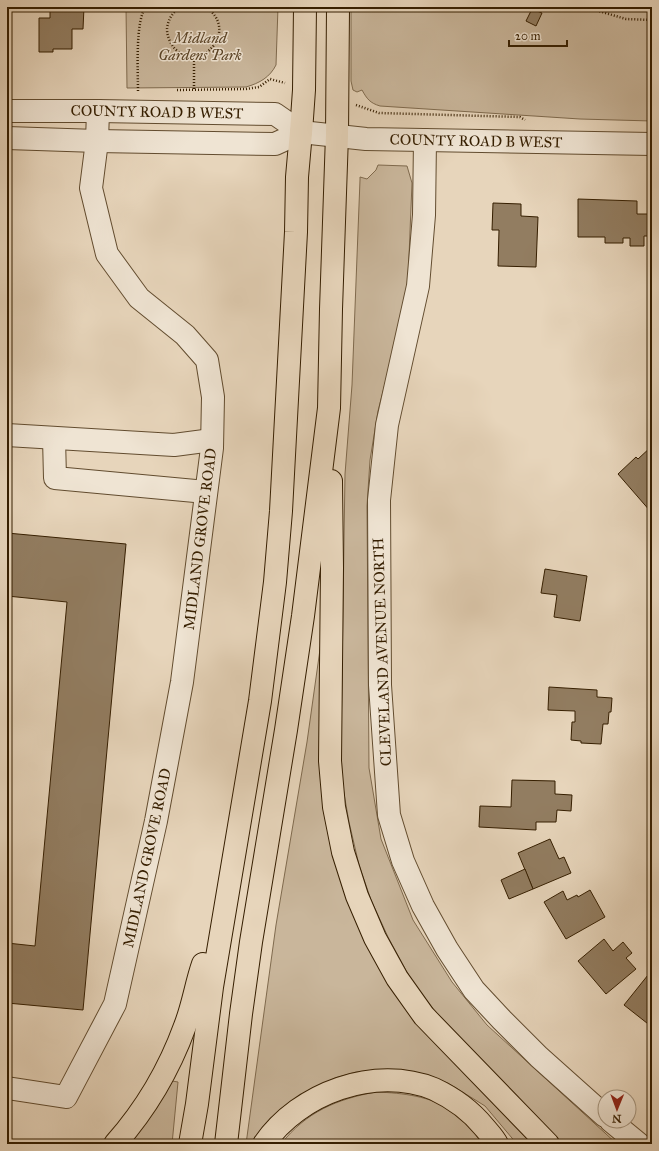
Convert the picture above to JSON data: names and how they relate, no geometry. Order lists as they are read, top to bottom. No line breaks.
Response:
{"streets":{"street":["COUNTY ROAD B WEST","MIDLAND GROVE ROAD","CLEVELAND AVENUE NORTH"]},"crossings":[["COUNTY ROAD B WEST","MIDLAND GROVE ROAD"],["COUNTY ROAD B WEST","CLEVELAND AVENUE NORTH"]],"parks":["Midland Gardens Park"],"scale_bar":"20 m","north":"bottom"}
